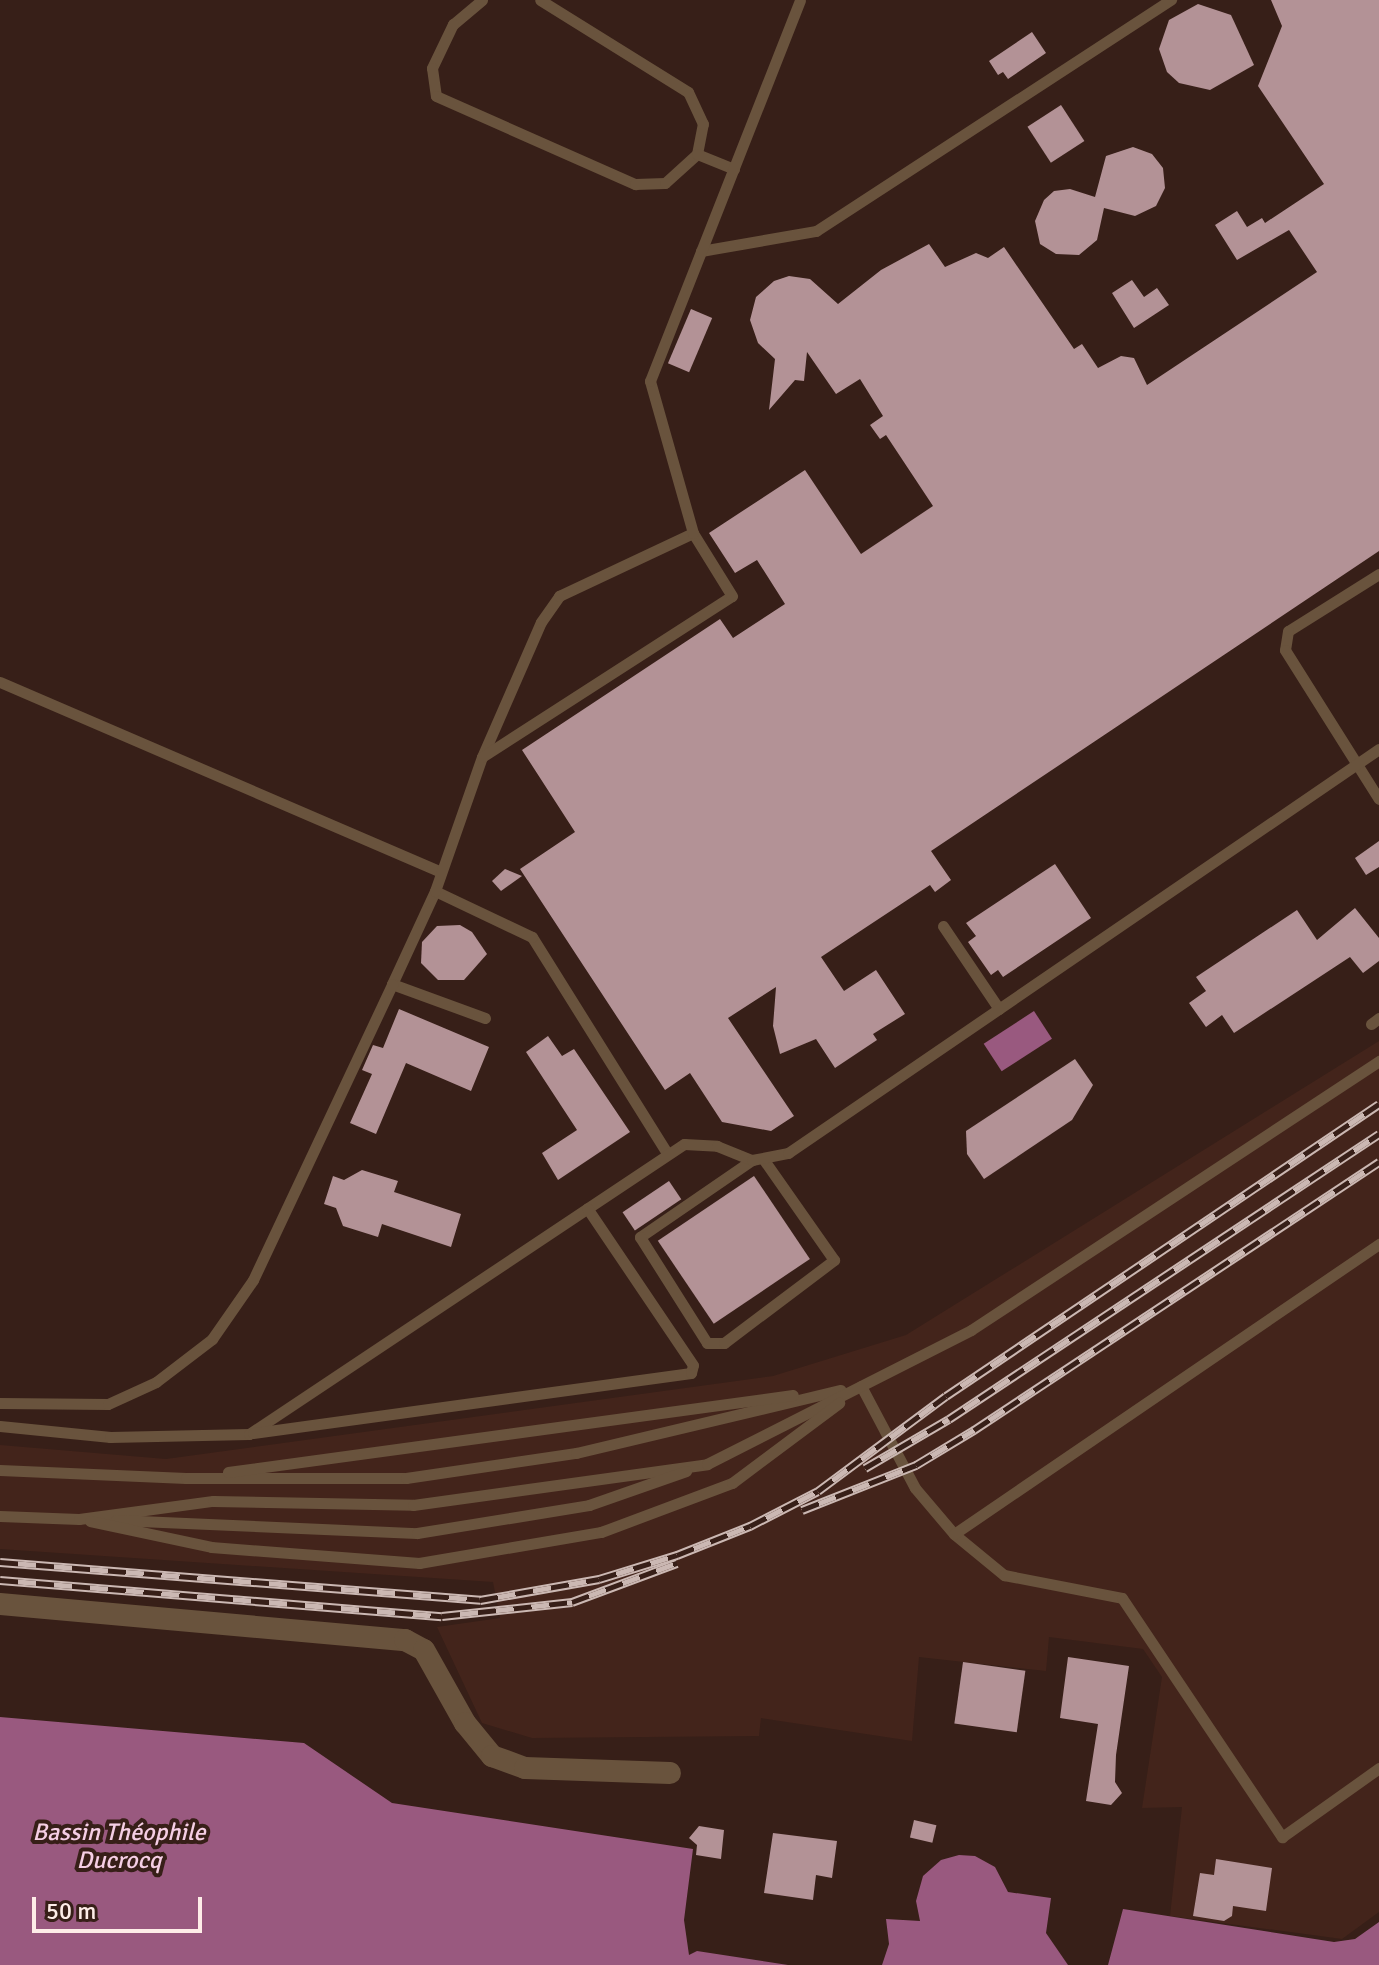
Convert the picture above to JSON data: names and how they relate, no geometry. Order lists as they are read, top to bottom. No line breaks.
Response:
{"water":["Bassin Théophile Ducrocq"],"scale_bar":"50 m"}
